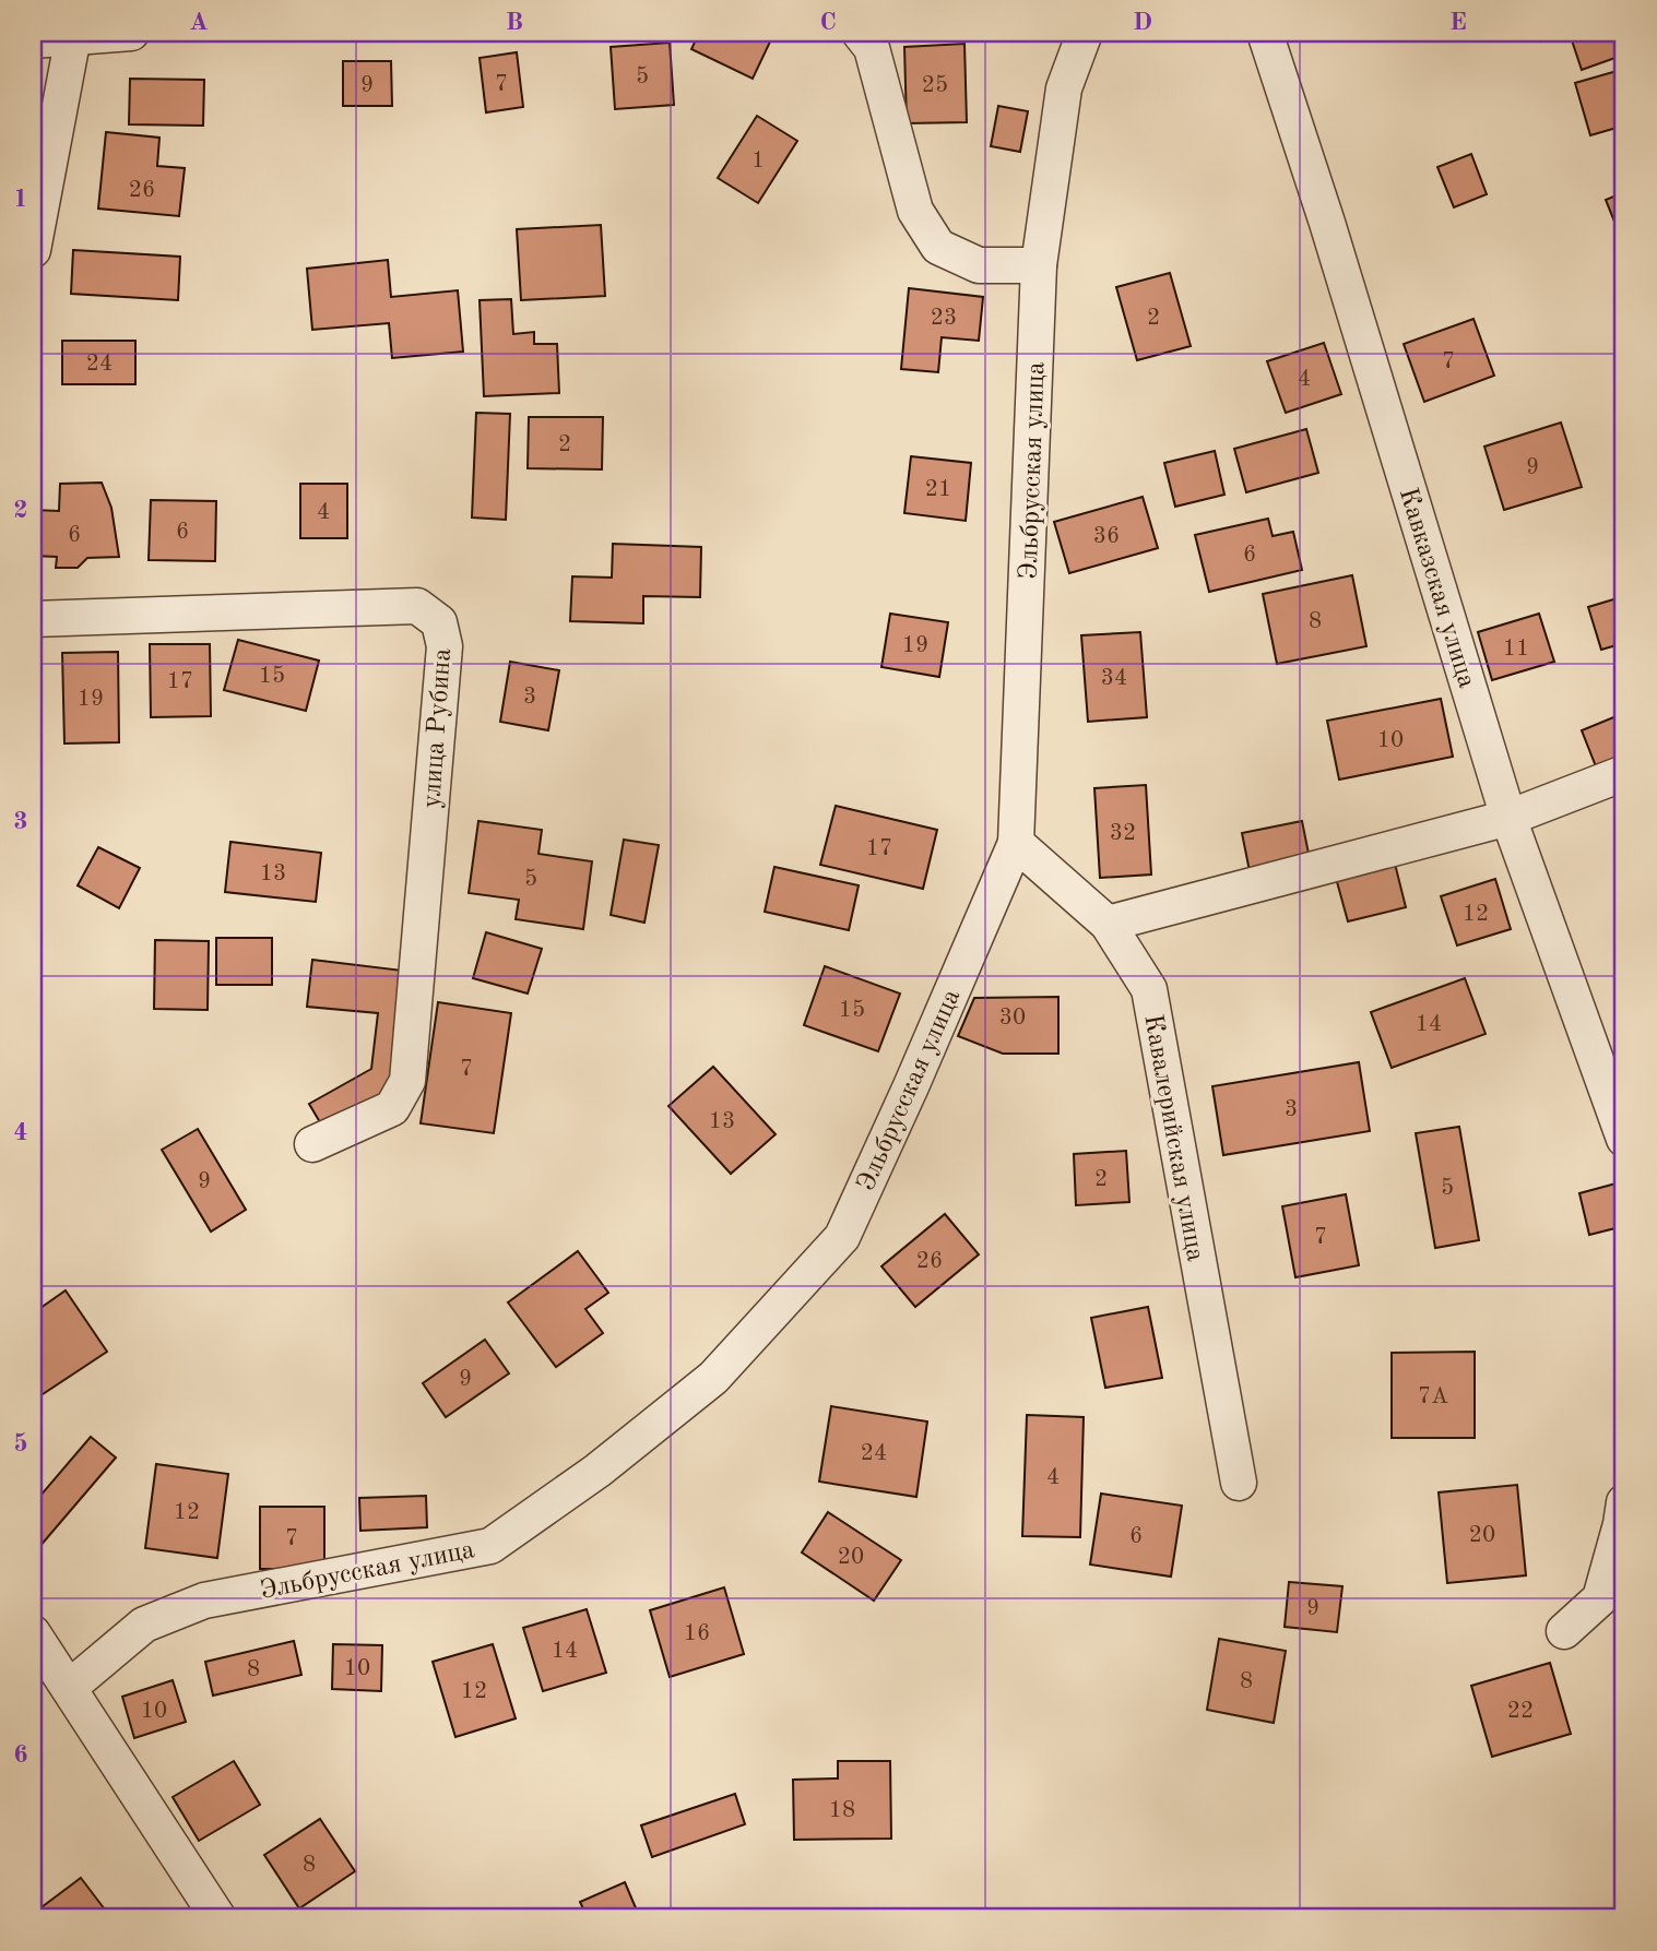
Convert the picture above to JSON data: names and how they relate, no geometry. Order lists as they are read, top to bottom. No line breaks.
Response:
{"streets":{"street":["Эльбрусская улица","Кавказская улица","улица Рубина","Кавалерийская улица"]},"crossings":[["Эльбрусская улица","Кавалерийская улица"]],"house_numbers":["5","7","9","25","1","26","23","2","7","24","4","2","9","21","4","6","6","36","6","8","19","11","15","34","17","3","19","10","32","17","13","5","12","15","30","14","7","3","13","2","9","5","7","26","9","7А","24","4","12","20","6","7","20","9","16","14","10","8","8","12","10","22","18","8"],"grid":{"columns":["A","B","C","D","E"],"rows":["1","2","3","4","5","6"]}}
